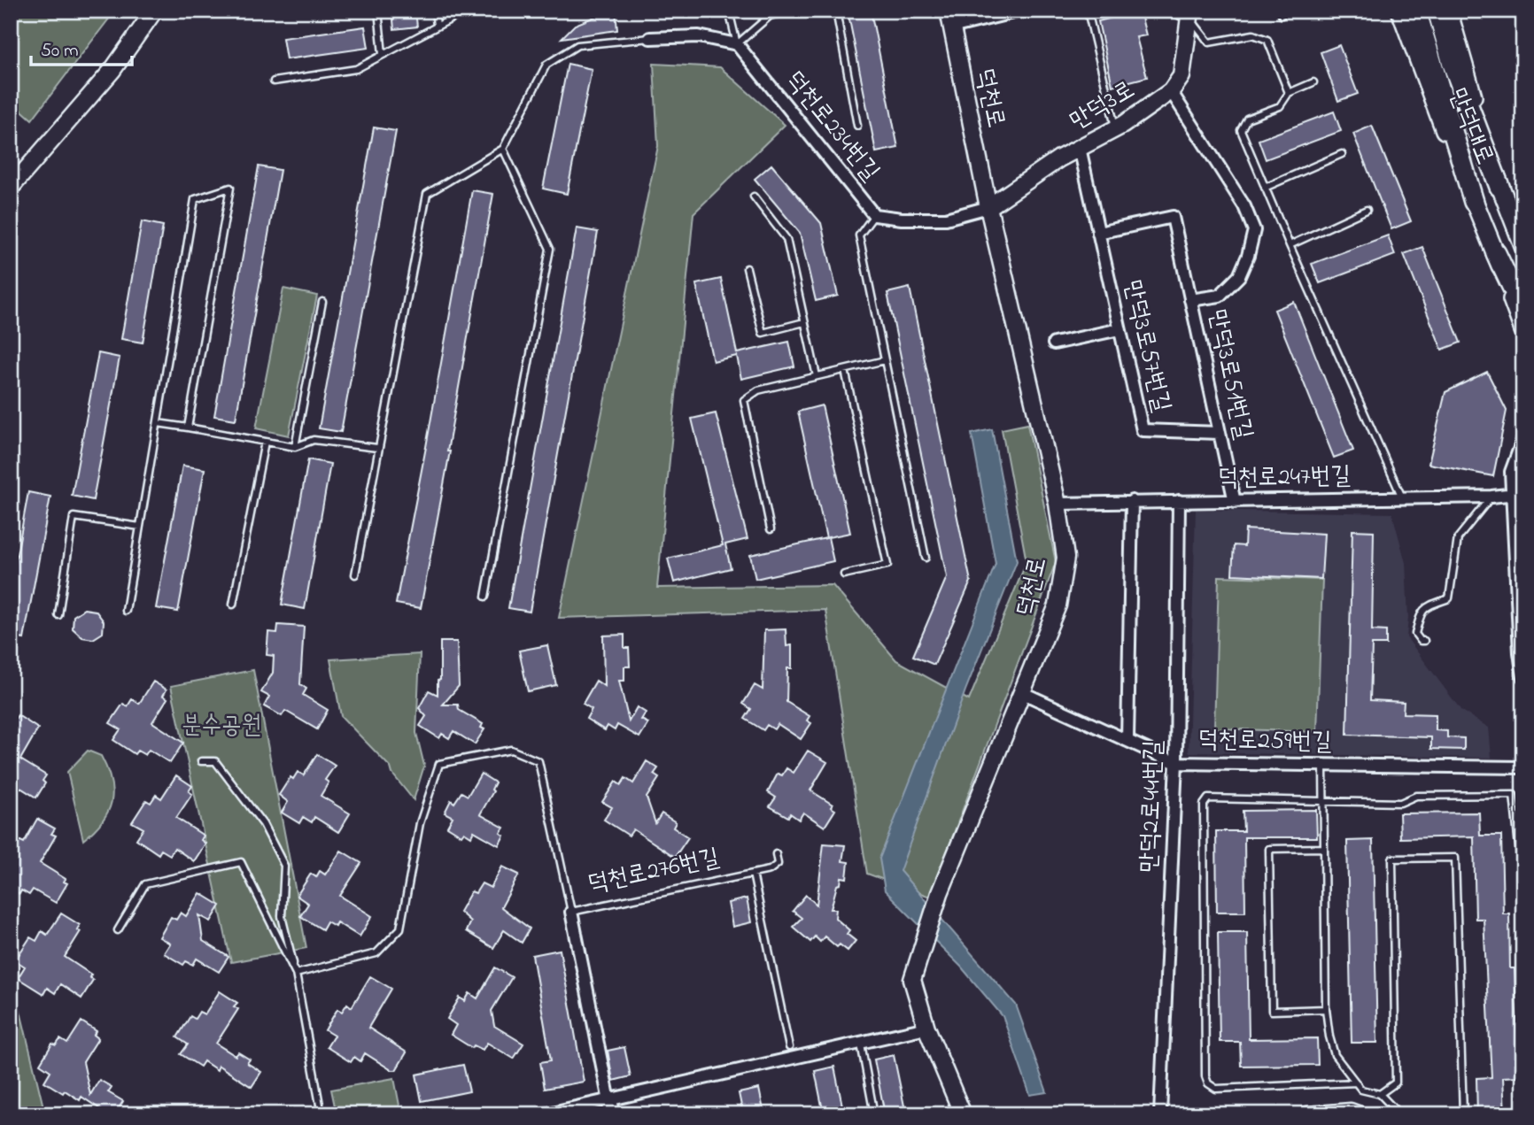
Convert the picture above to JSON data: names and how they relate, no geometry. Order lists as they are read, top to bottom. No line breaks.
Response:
{"streets":{"main road":["덕천로","만덕3로","만덕대로"],"street":["덕천로234번길","만덕3로57번길","만덕3로51번길","덕천로247번길","덕천로259번길","만덕2로44번길","덕천로276번길"]},"crossings":[["덕천로","만덕3로"],["덕천로","덕천로234번길"],["덕천로","덕천로247번길"],["덕천로","덕천로259번길"],["만덕3로","덕천로234번길"],["만덕3로","만덕3로57번길"],["만덕3로","만덕3로51번길"],["만덕3로57번길","만덕3로51번길"],["만덕3로51번길","덕천로247번길"],["덕천로247번길","만덕2로44번길"],["덕천로259번길","만덕2로44번길"]],"parks":["분수공원"],"scale_bar":"50 m"}
